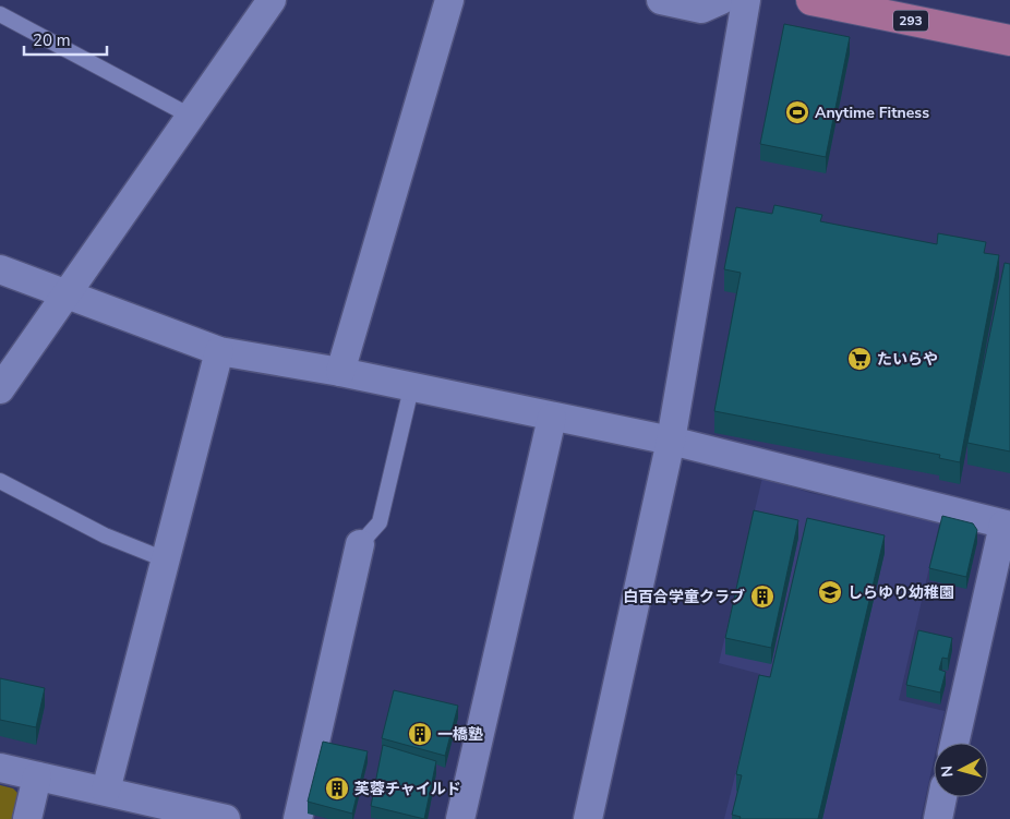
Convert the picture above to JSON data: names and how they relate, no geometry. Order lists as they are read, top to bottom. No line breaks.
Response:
{"streets":{"highway":["293"]},"places":{"sports":["Anytime Fitness"],"supermarket":["たいらや"],"school or university":["しらゆり幼稚園"],"building":["白百合学童クラブ","一橋塾","芙蓉チャイルド"]},"scale_bar":"20 m","north":"left"}
